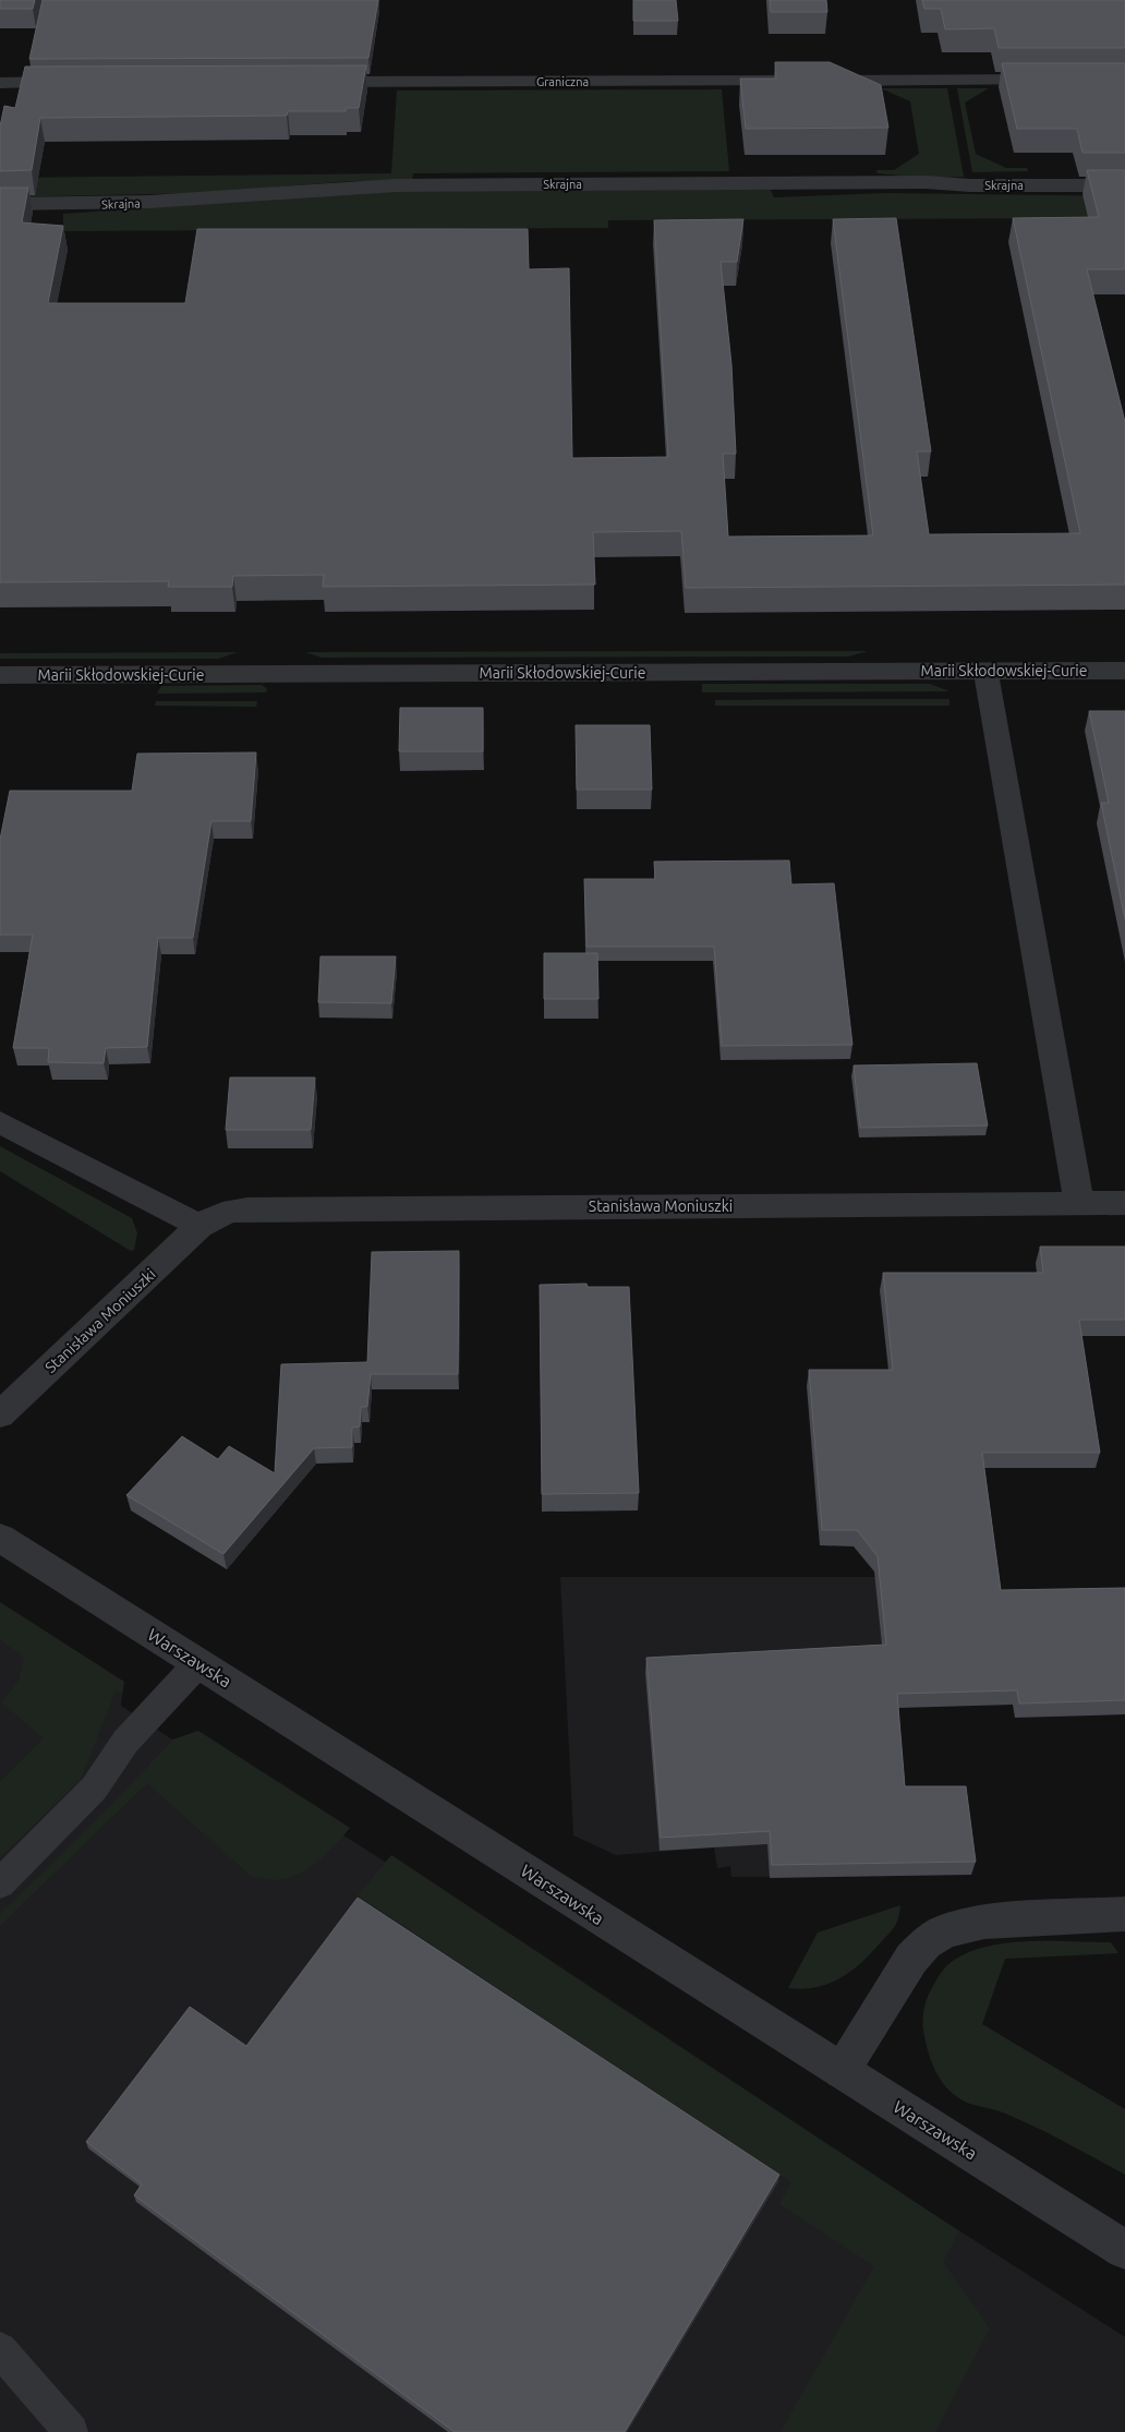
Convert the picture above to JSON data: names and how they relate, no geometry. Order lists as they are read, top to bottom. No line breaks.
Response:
{"streets":{"street":["Graniczna","Skrajna","Marii Skłodowskiej-Curie","Stanisława Moniuszki","Warszawska"]}}
